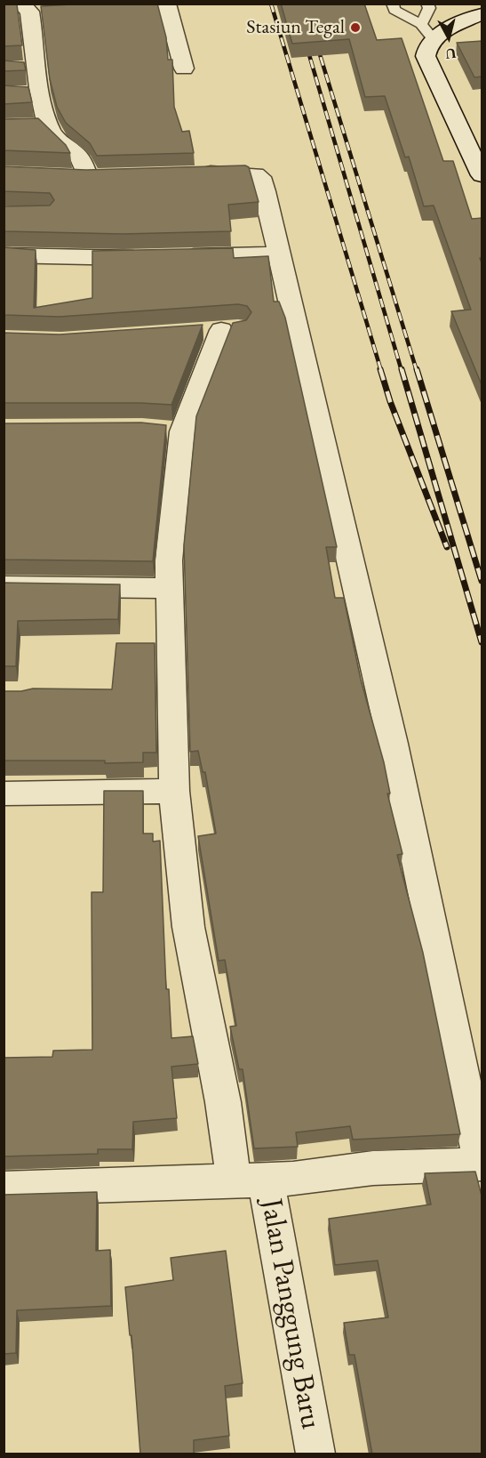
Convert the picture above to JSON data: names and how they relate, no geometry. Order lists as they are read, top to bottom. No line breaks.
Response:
{"streets":{"street":["Jalan Panggung Baru"]},"places":["Stasiun Tegal"],"north":"bottom"}
